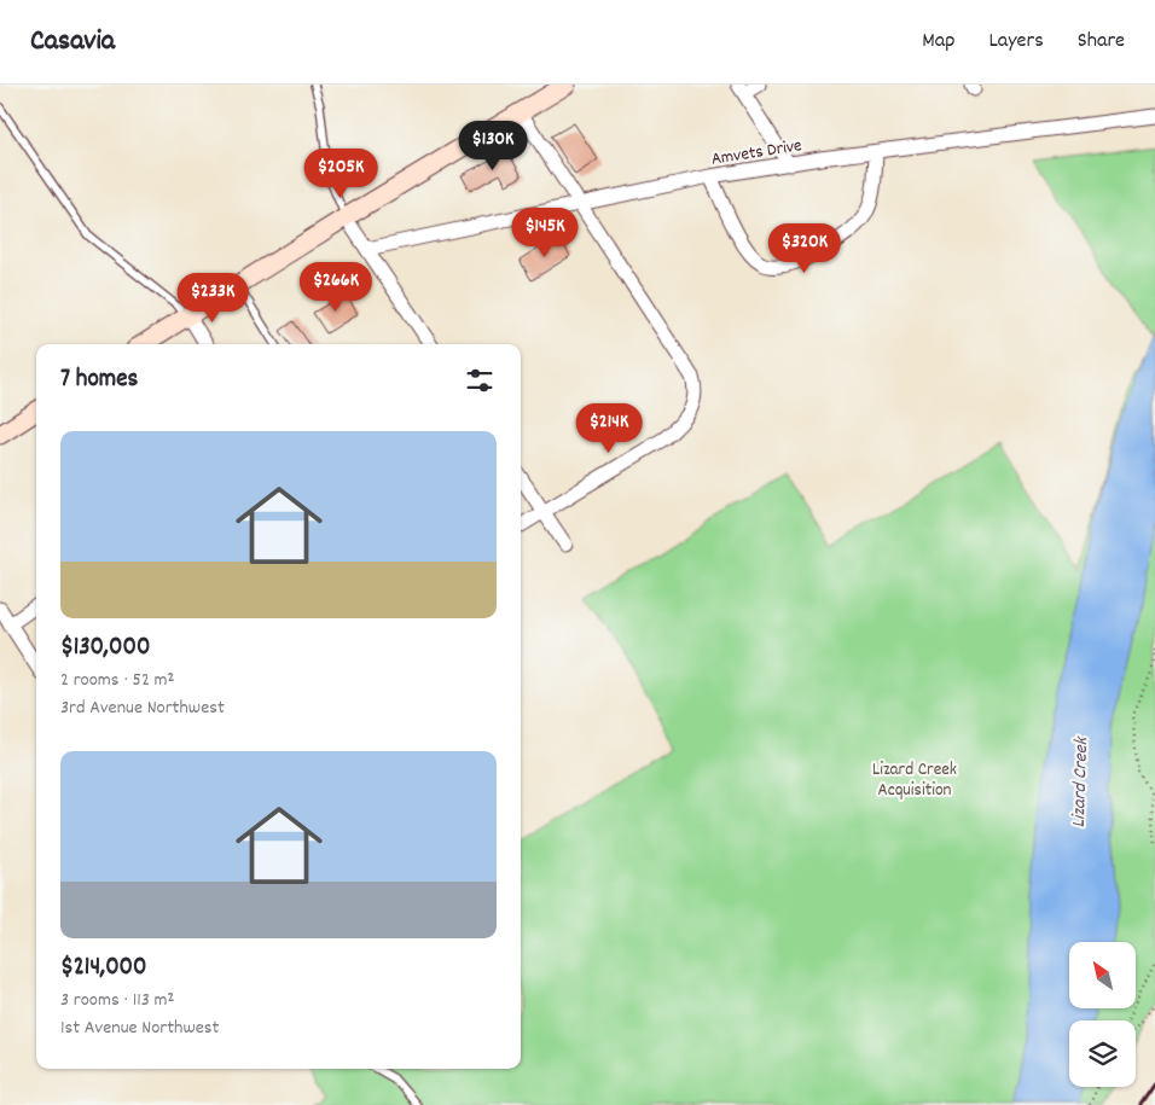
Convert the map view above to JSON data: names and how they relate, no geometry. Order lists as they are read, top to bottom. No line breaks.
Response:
{"streets":{"street":["Amvets Drive"]},"water":["Lizard Creek"],"parks":["Lizard Creek Acquisition"],"north":"top left","page":{"header":"Casavia","nav":["Map","Layers","Share"],"price":["$130K","$205K","$145K","$320K","$266K","$233K","$214K"],"heading":"7 homes","list":[{"name":"$130,000","note":"2 rooms · 52 m² · 3rd Avenue Northwest"},{"name":"$214,000","note":"3 rooms · 113 m² · 1st Avenue Northwest"}]}}
